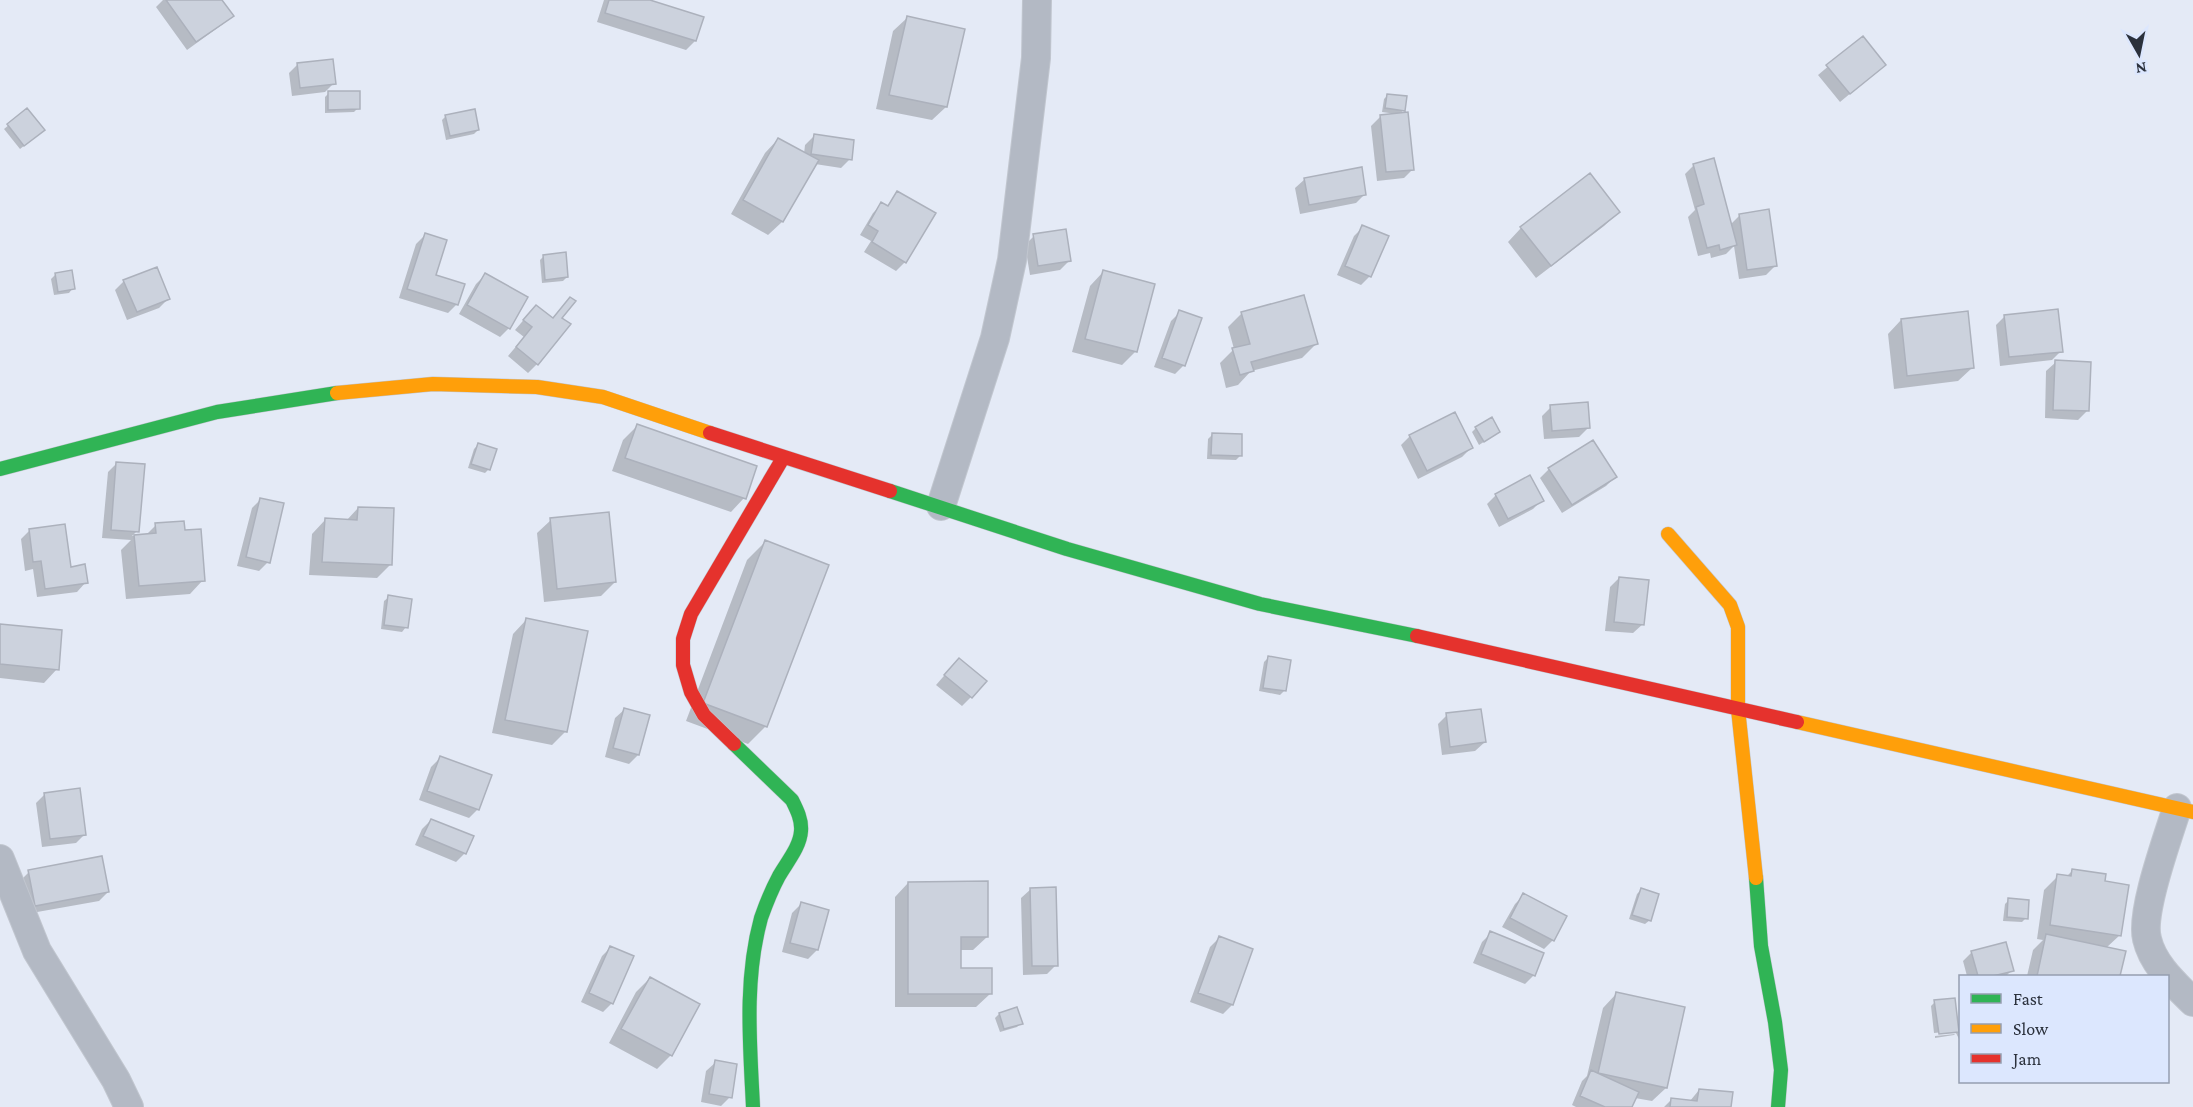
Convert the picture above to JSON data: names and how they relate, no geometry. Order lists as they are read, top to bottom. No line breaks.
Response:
{"legend":["Fast","Slow","Jam"],"north":"bottom"}
